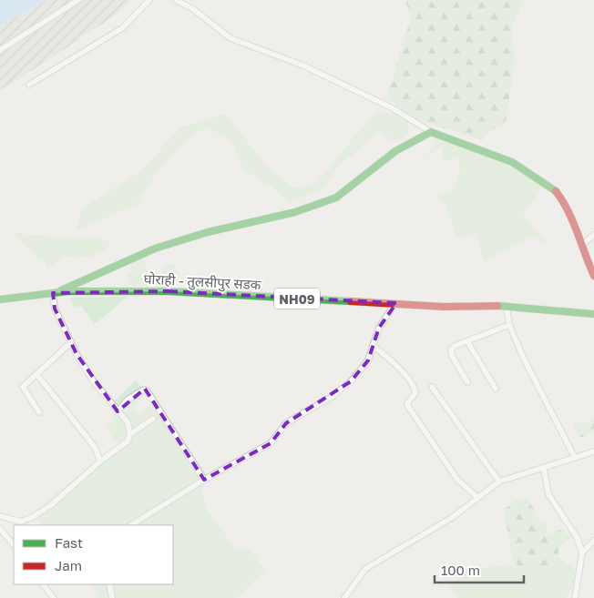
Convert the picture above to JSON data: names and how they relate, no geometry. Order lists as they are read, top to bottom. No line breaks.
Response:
{"streets":{"street":["घोराही - तुलसीपुर सडक","NH09"]},"legend":["Fast","Jam"],"scale_bar":"100 m"}
